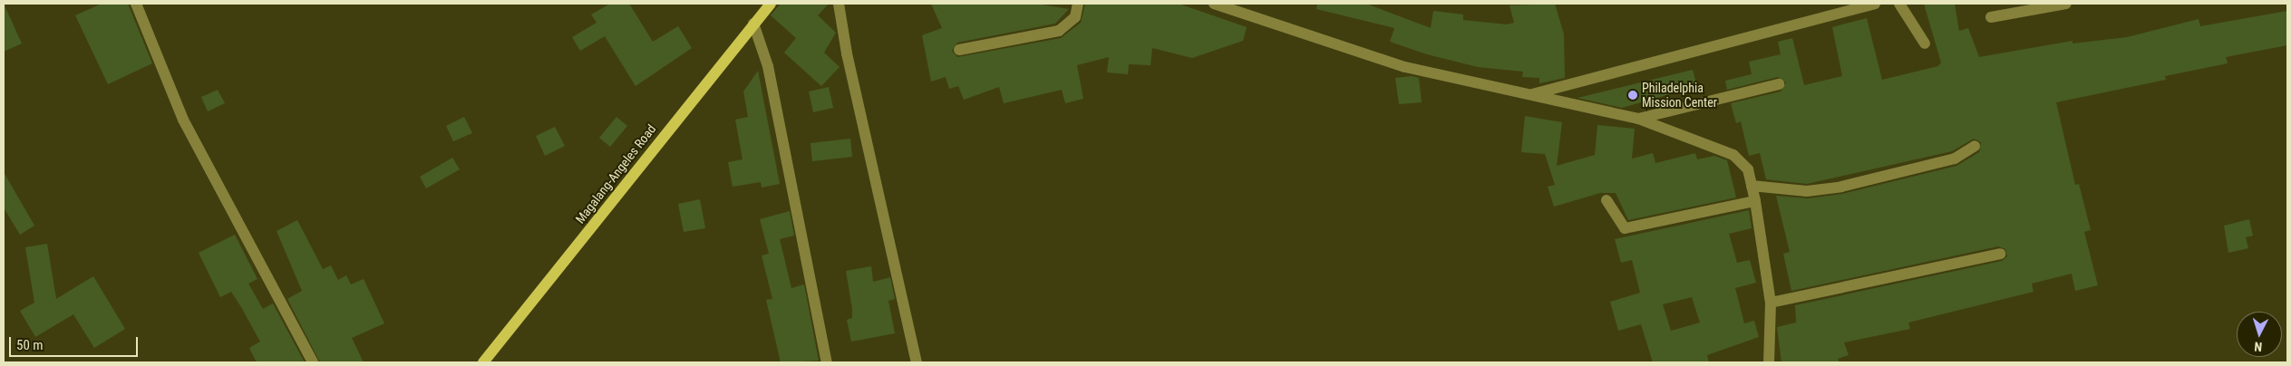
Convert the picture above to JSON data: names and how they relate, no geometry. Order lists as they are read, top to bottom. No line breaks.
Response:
{"streets":{"main road":["Magalang-Angeles Road"]},"places":["Philadelphia Mission Center"],"scale_bar":"50 m","north":"bottom"}
